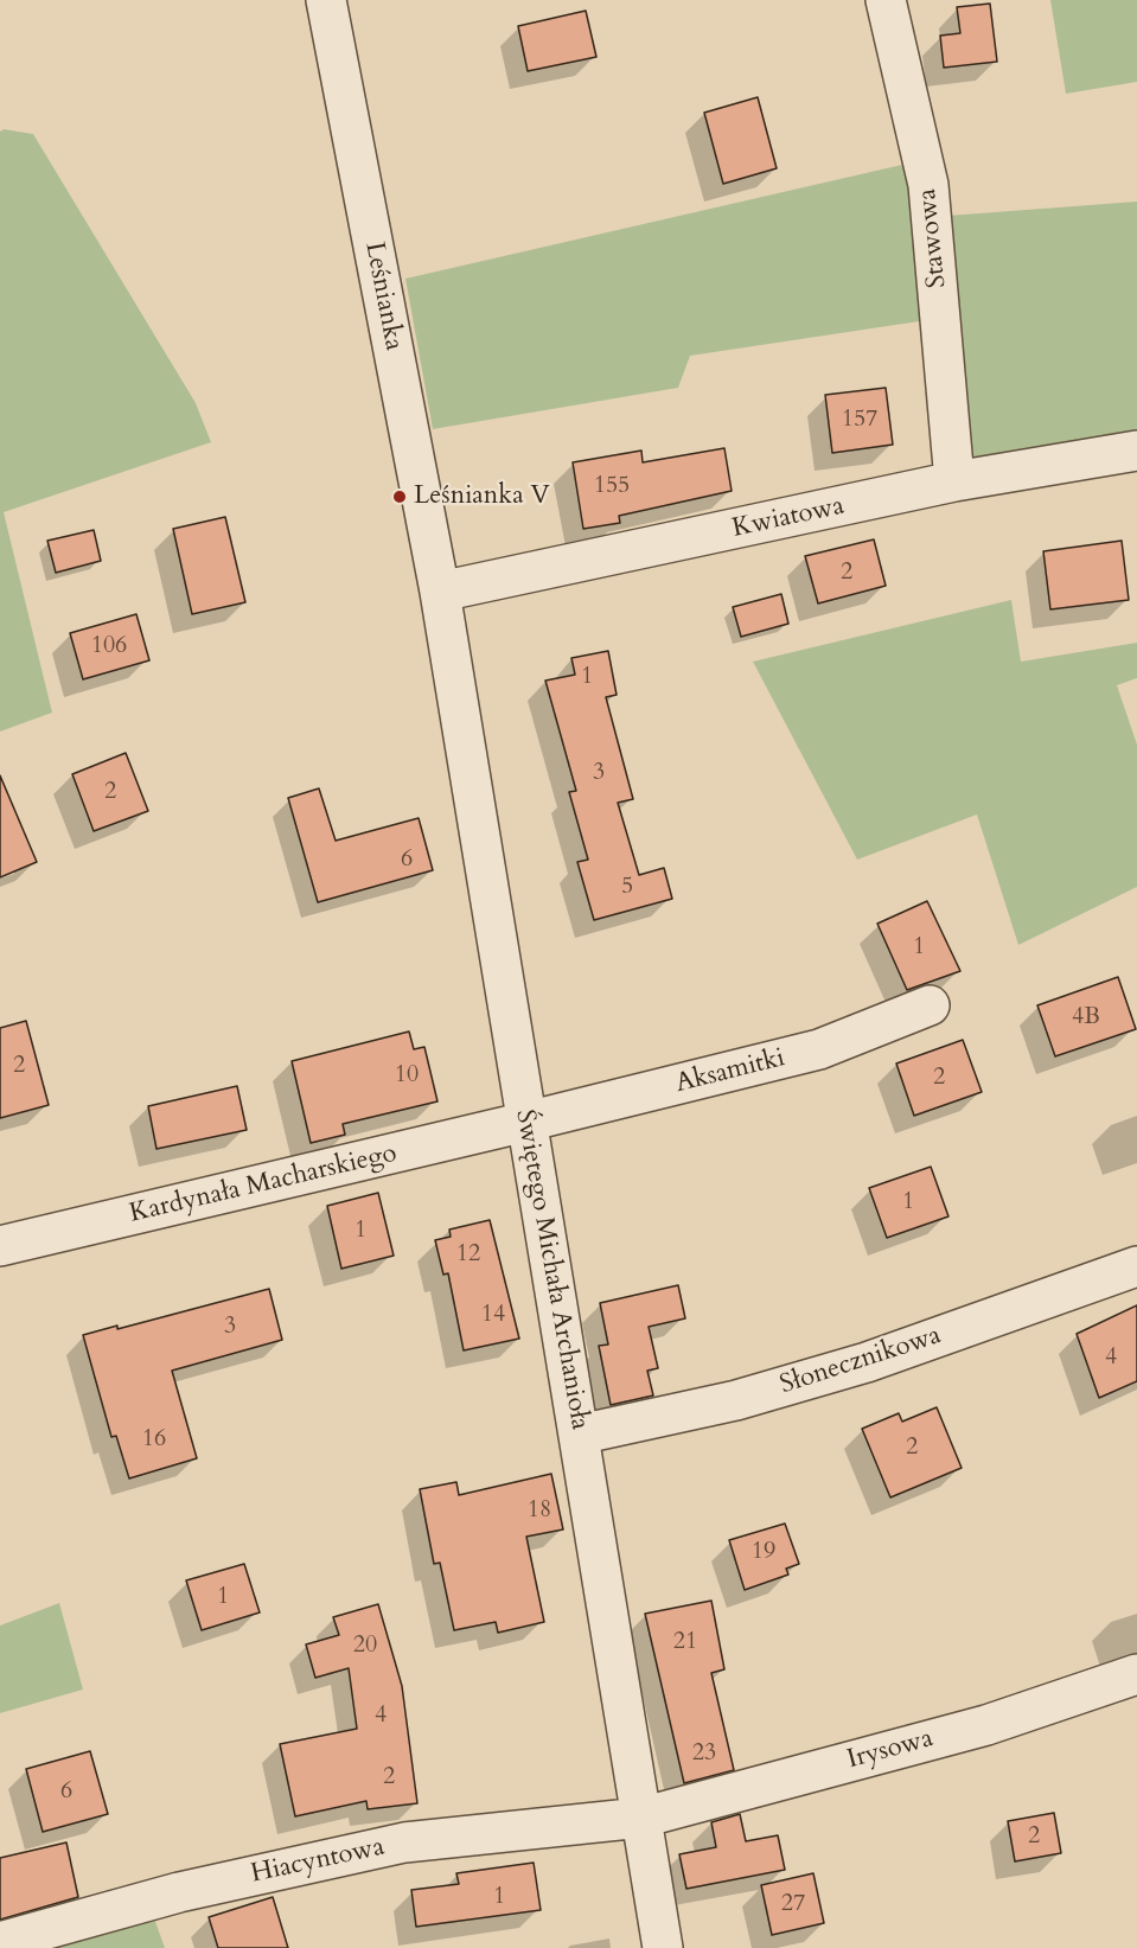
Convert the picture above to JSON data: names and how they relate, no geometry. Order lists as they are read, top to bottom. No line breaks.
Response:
{"streets":{"street":["Stawowa","Leśnianka","Kwiatowa","Aksamitki","Kardynała Macharskiego","Świętego Michała Archanioła","Słonecznikowa","Irysowa","Hiacyntowa"]},"crossings":[["Stawowa","Kwiatowa"],["Leśnianka","Kwiatowa"],["Leśnianka","Świętego Michała Archanioła"],["Kwiatowa","Świętego Michała Archanioła"],["Aksamitki","Kardynała Macharskiego"],["Aksamitki","Świętego Michała Archanioła"],["Kardynała Macharskiego","Świętego Michała Archanioła"],["Świętego Michała Archanioła","Słonecznikowa"],["Świętego Michała Archanioła","Irysowa"],["Świętego Michała Archanioła","Hiacyntowa"],["Irysowa","Hiacyntowa"]],"places":["Leśnianka V"],"house_numbers":["157","155","2","106","1","3","2","6","5","1","4B","2","10","2","1","1","12","14","3","4","16","2","18","19","1","21","20","4","23","2","6","2","1","27"]}
